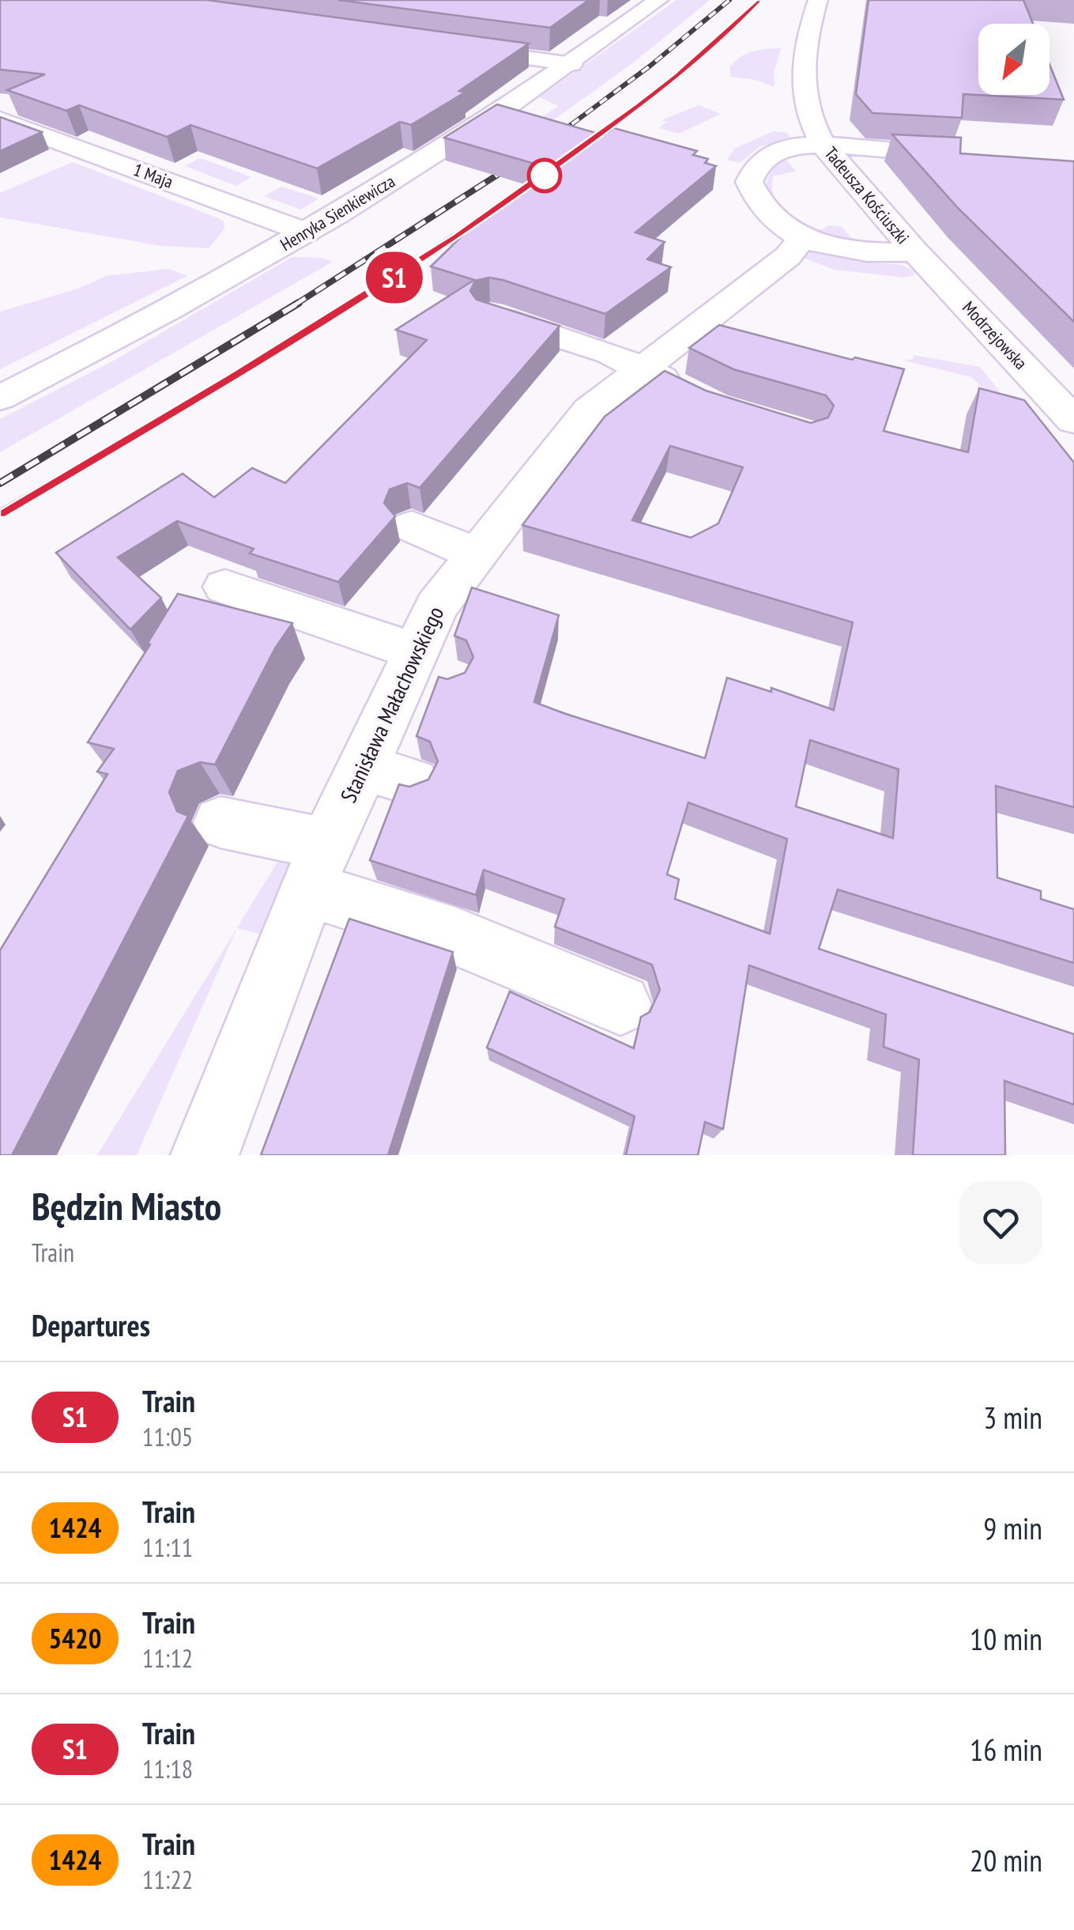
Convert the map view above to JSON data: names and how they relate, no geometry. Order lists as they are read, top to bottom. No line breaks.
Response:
{"streets":{"street":["1 Maja","Tadeusza Kościuszki","Henryka Sienkiewicza","Modrzejowska","Stanisława Małachowskiego"]},"crossings":[["1 Maja","Henryka Sienkiewicza"],["Tadeusza Kościuszki","Modrzejowska"]],"north":"bottom left","page":{"on_map":"S1","heading":[["Będzin Miasto","Train"],"Departures"],"list":[{"mark":"S1","name":"Train","note":"11:05","value":"3 min"},{"mark":"1424","name":"Train","note":"11:11","value":"9 min"},{"mark":"5420","name":"Train","note":"11:12","value":"10 min"},{"mark":"S1","name":"Train","note":"11:18","value":"16 min"},{"mark":"1424","name":"Train","note":"11:22","value":"20 min"}]}}
